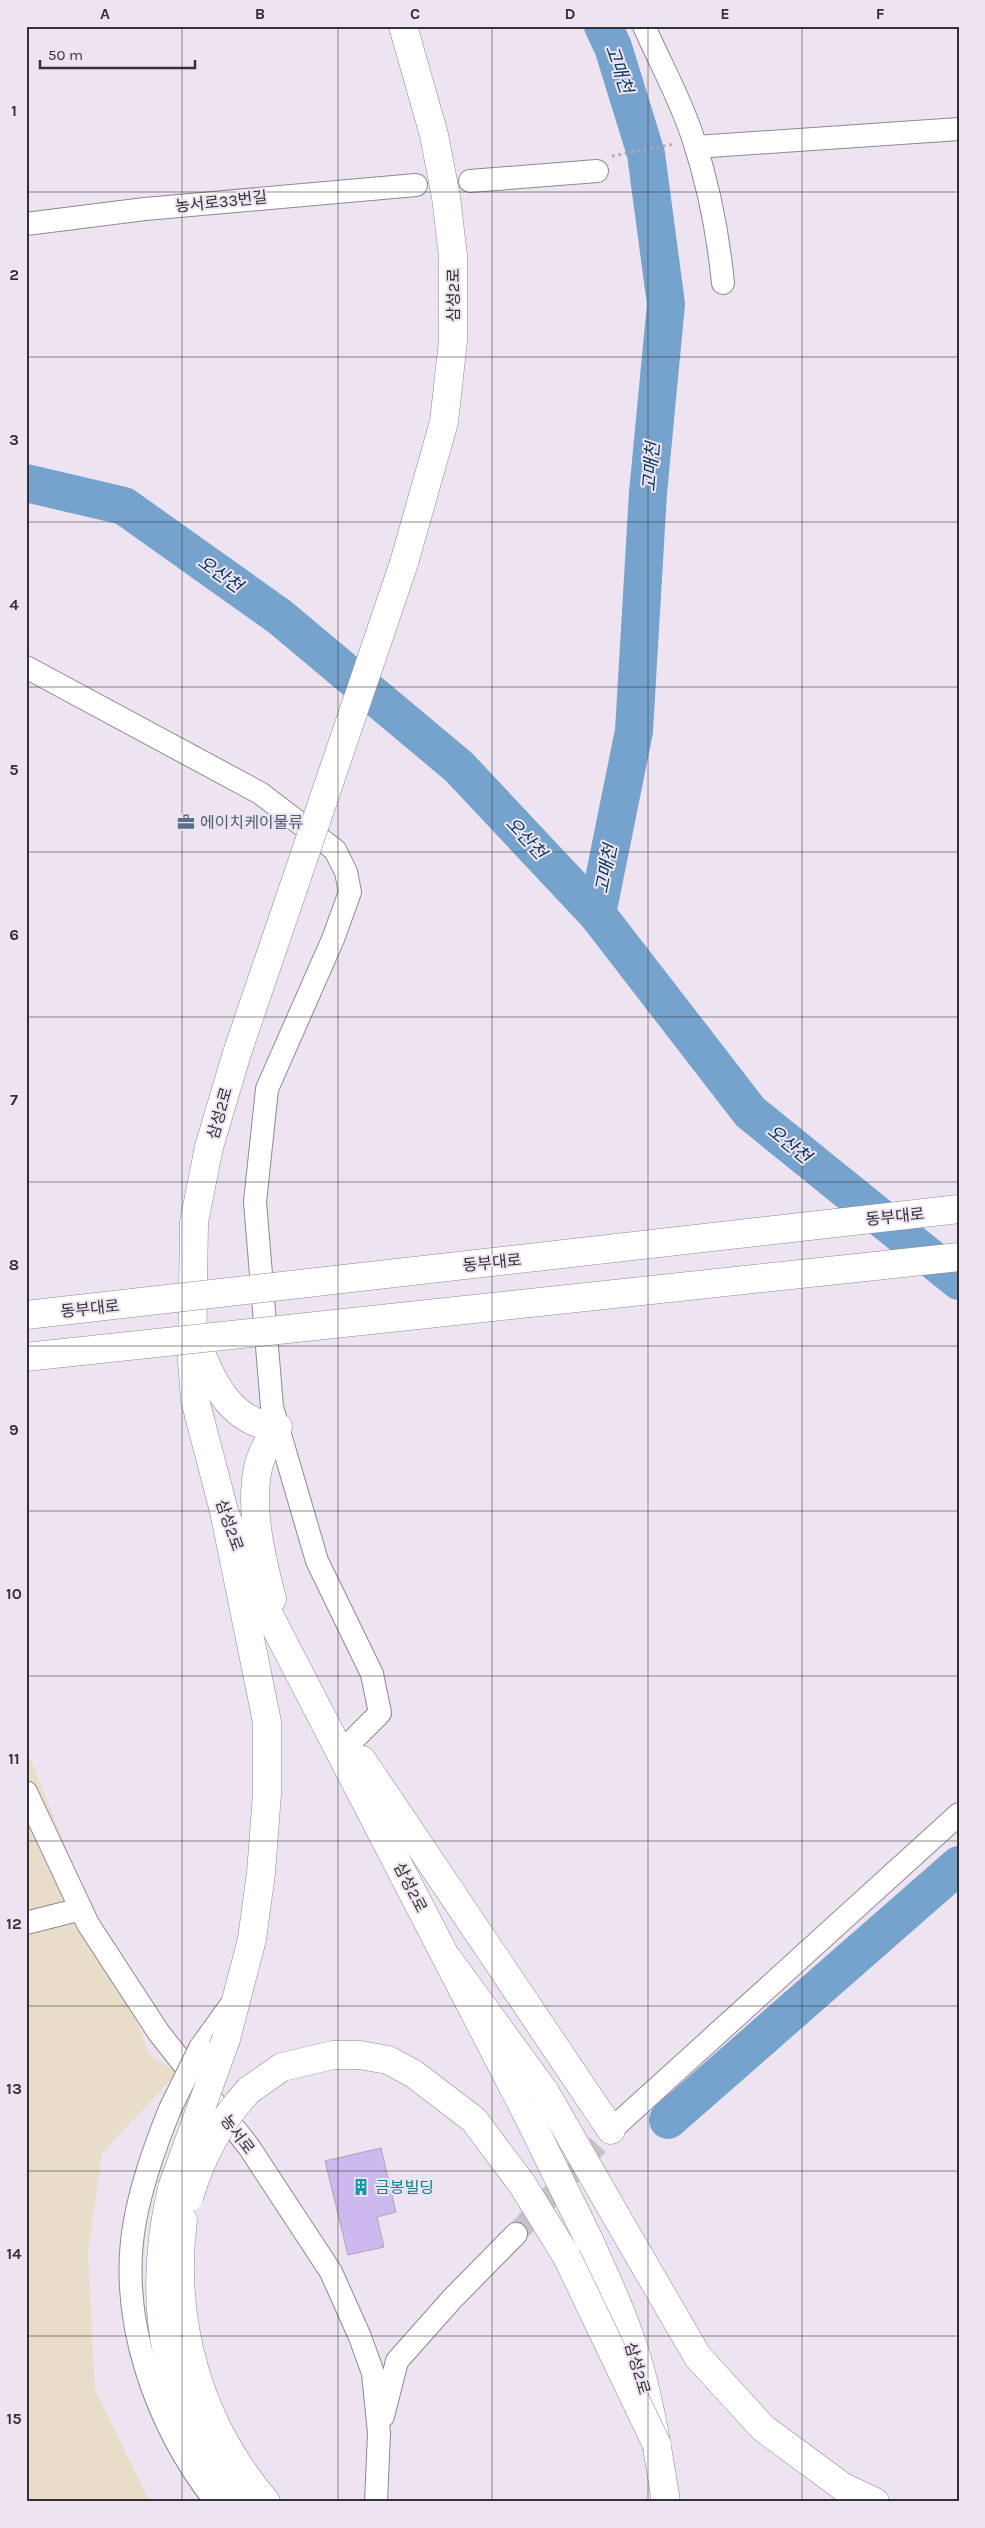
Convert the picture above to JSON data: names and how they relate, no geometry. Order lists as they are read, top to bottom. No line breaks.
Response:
{"streets":{"main road":["삼성2로","동부대로"],"street":["농서로33번길","농서로"]},"water":["고매천","오산천"],"places":{"office":["에이치케이물류"],"building":["금봉빌딩"]},"scale_bar":"50 m","grid":{"columns":["A","B","C","D","E","F"],"rows":["1","2","3","4","5","6","7","8","9","10","11","12","13","14","15"]}}
